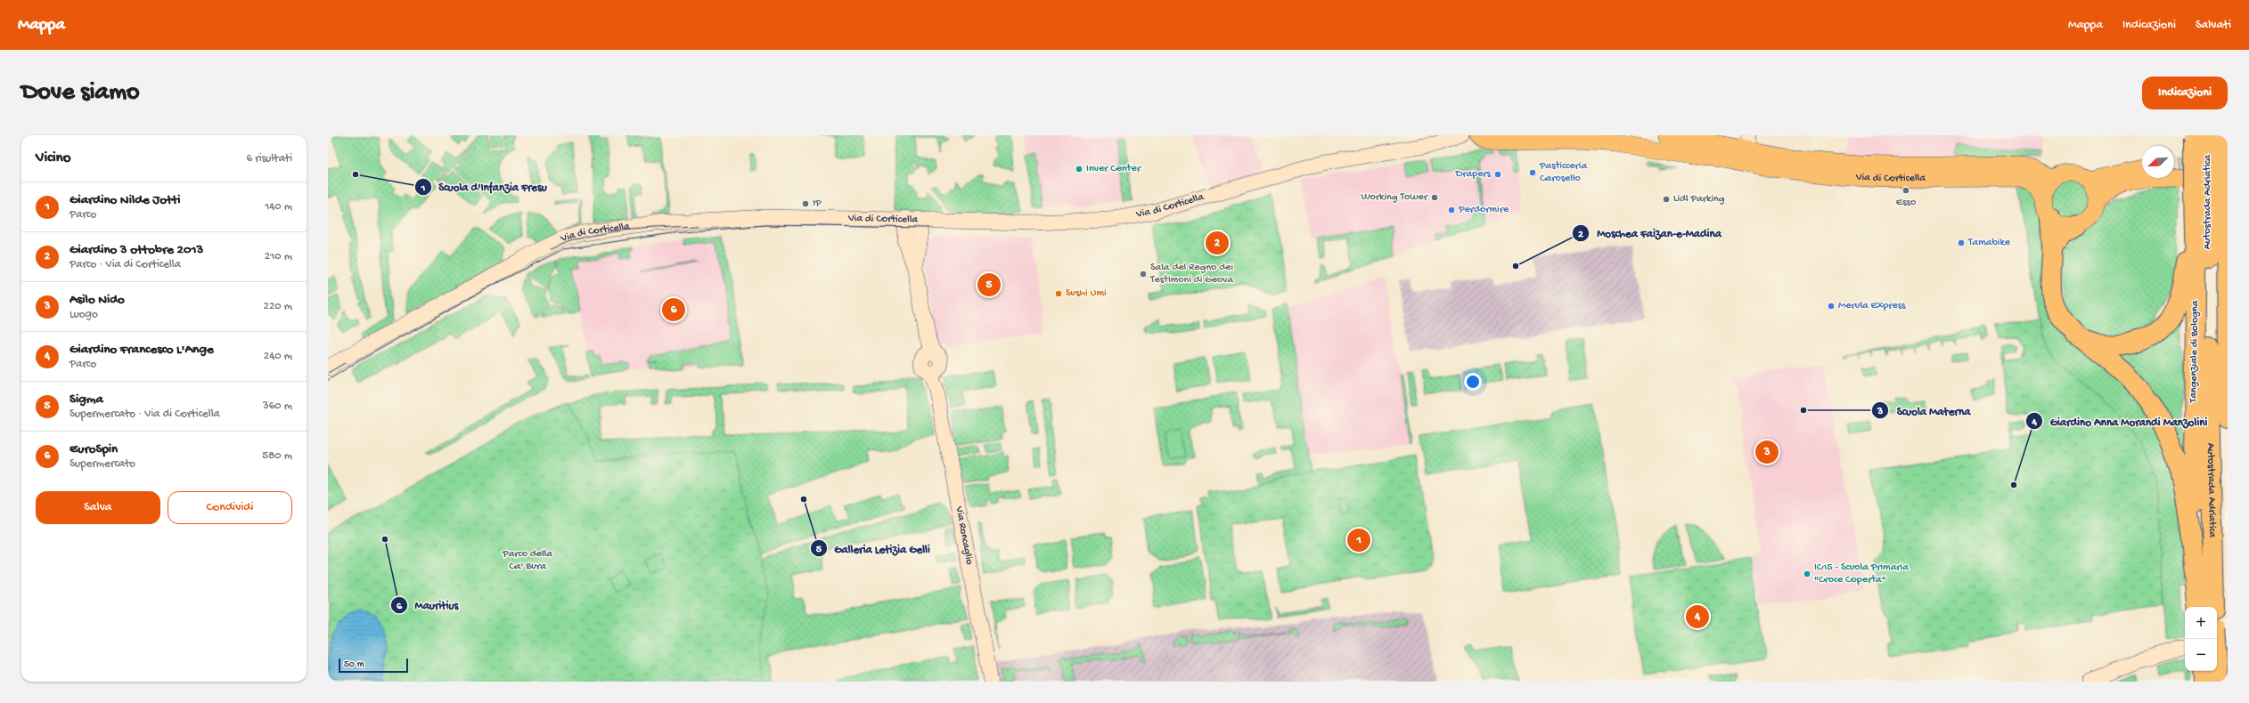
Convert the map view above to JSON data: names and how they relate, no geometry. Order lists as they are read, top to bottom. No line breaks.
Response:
{"streets":{"highway":["Autostrada Adriatica","Tangenziale di Bologna"],"main road":["Via di Corticella"],"street":["Via Roncaglio"]},"crossings":[["Via di Corticella","Via Roncaglio"],["Autostrada Adriatica","Tangenziale di Bologna"]],"parks":["Parco della Ca' Bura"],"places":["Inver Center","Pasticceria Carosello","Scuola d'Infanzia Fresu","Drapers","Esso","Working Tower","Lidl Parking","IP","Perdormire","Tamabike","Moschea Faizan-e-Madina","Sala del Regno dei Testimoni di Geova","Sushi Umi","Merula Express","Scuola Materna","Giardino Anna Morandi Manzolini","Galleria Letizia Gelli","Mauritius","IC15 - Scuola Primaria \"Croce Coperta\""],"scale_bar":"50 m","north":"bottom left","page":{"header":"Mappa","nav":["Mappa","Indicazioni","Salvati"],"buttons":["Indicazioni",["Salva","Condividi"]],"title":"Dove siamo","heading":["Vicino","6 risultati"],"list":[{"mark":"1","name":"Giardino Nilde Jotti","note":"Parco","value":"140 m"},{"mark":"2","name":"Giardino 3 ottobre 2013","note":"Parco · Via di Corticella","value":"210 m"},{"mark":"3","name":"Asilo Nido","note":"Luogo","value":"220 m"},{"mark":"4","name":"Giardino Francesco L'Ange","note":"Parco","value":"240 m"},{"mark":"5","name":"Sigma","note":"Supermercato · Via di Corticella","value":"360 m"},{"mark":"6","name":"EuroSpin","note":"Supermercato","value":"580 m"}],"pins":["2","5","6","3","1","4"],"map_buttons":["+","−"],"scale":"50 m"}}
